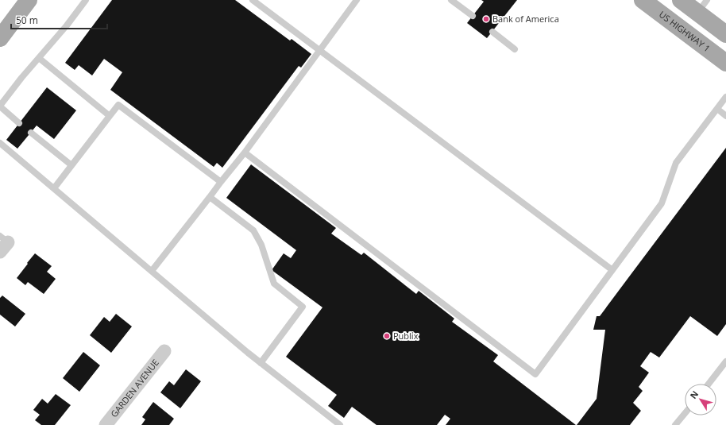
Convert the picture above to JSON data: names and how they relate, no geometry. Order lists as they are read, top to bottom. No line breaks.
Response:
{"streets":{"main road":["US HIGHWAY 1"],"street":["GARDEN AVENUE"]},"places":["Bank of America","Publix"],"scale_bar":"50 m","north":"top left"}
